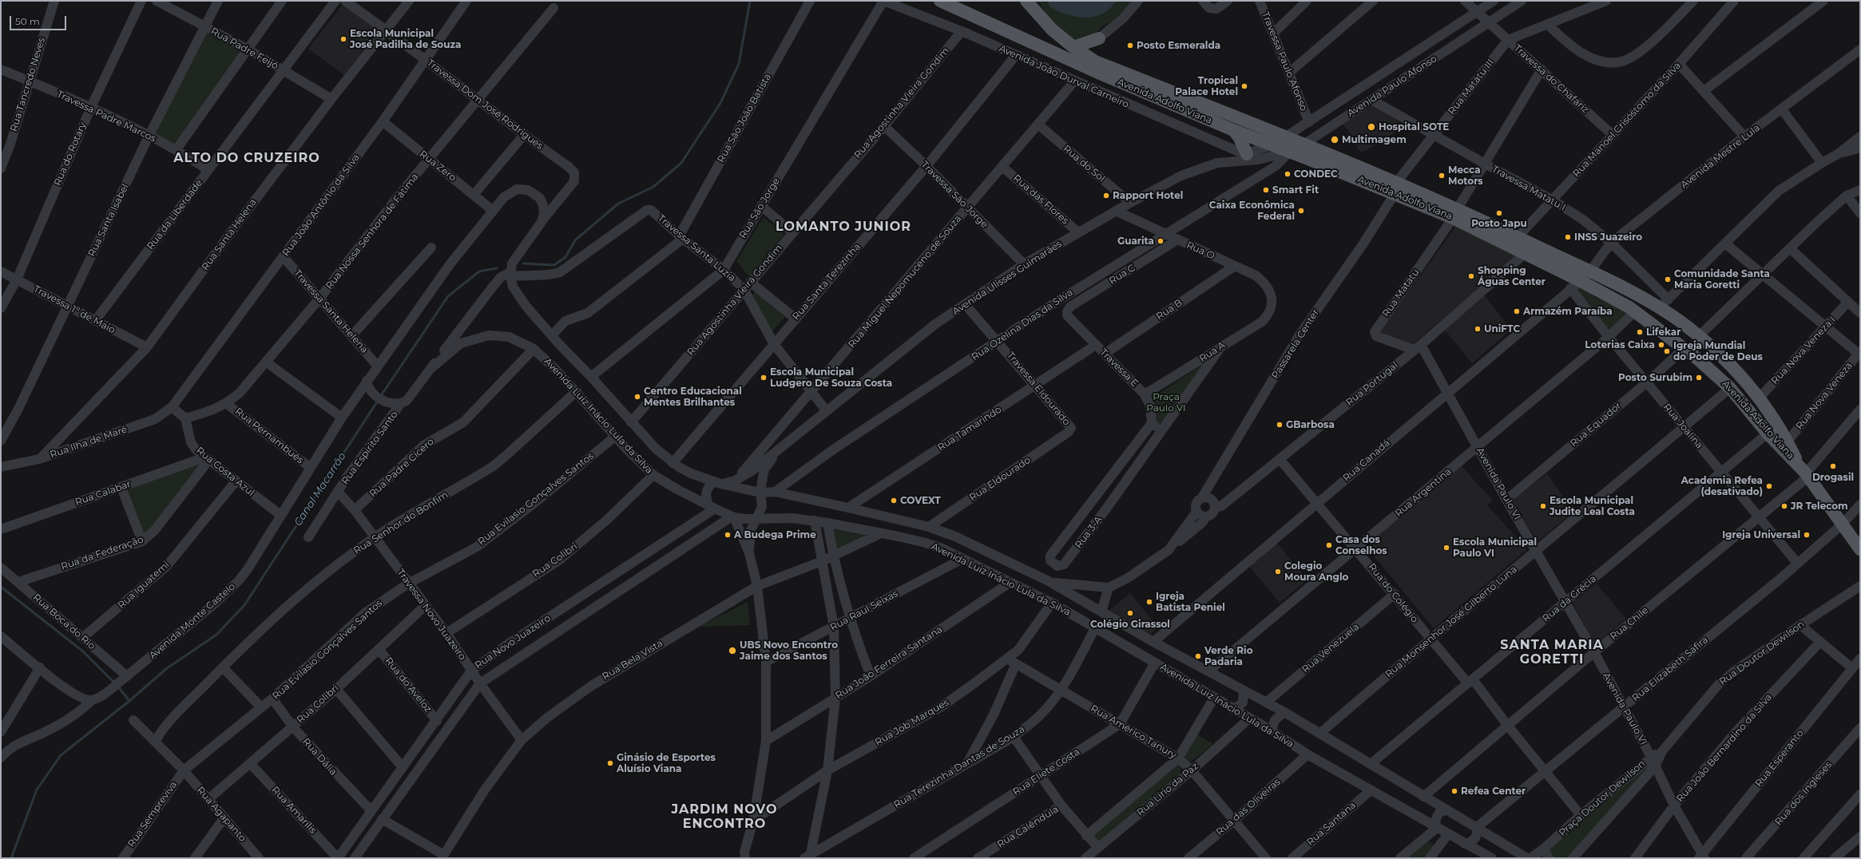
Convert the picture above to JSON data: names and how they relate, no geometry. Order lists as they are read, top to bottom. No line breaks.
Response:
{"streets":{"main road":["Avenida Adolfo Viana"],"street":["Rua Padre Feijó","Travessa Paulo Afonso","Avenida João Durval Carneiro","Travessa do Chafariz","Rua Tancredo Neves","Avenida Paulo Afonso","Rua Matatu III","Rua Agostinha Vieira Gondim","Travessa Dom José Rodrigues","Travessa Padre Marcos","Rua São João Batista","Rua Manoel Crisóstomo da Silva","Rua do Rotary","Avenida Mestre Lula","Rua do Sol","Rua Zero","Travessa Matatu I","Travessa São Jorge","Rua das Flores","Rua João Antônio da Silva","Rua São Jorge","Rua da Liberdade","Rua Santa Isabel","Rua Nossa Senhora de Fátima","Rua Santa Helena","Travessa Santa Luzia","Rua O","Rua C","Avenida Ulisses Guimarães","Rua Santa Terezinha","Rua Miguel Nepomuceno de Souza","Rua Matatu","Travessa 1º de Maio","Rua B","Travessa Santa Helena","Rua Ozelina Dias da Silva","Passarela Center","Rua Nova Veneza I","Rua A","Travessa E","Rua Portugal","Travessa Eldourado","Rua Nova Veneza","Avenida Luiz Inácio Lula da Silva","Rua Equador","Rua Joalina","Rua Tamarindo","Rua Pernambués","Rua Ilha de Maré","Rua Espírito Santo","Rua Canadá","Rua Padre Cícero","Rua Costa Azul","Rua Eldourado","Avenida Paulo VI","Rua Argentina","Rua Calabar","Rua Evilasio Gonçalves Santos","Rua Senhor do Bonfim","Rua 3-A","Rua da Federação","Rua Colibri","Rua Iguatemi","Rua do Colégio","Rua da Grécia","Rua Raul Seixas","Travessa Novo Juazeiro","Avenida Monte Castelo","Rua Boca do Rio","Rua Monsenhor José Gilberto Luna","Rua Chile","Rua Novo Juazeiro","Rua Venezuela","Rua Doutor Dewilson","Rua Bela Vista","Rua João Ferreira Santana","Rua Elizabeth Safira","Rua do Aveloz","Rua Job Marques","Rua Américo Tanury","Rua João Bernardino da Silva","Rua Dália","Rua Esperanto","Rua Terezinha Dantas de Souza","Rua Eliete Costa","Rua Lírio da Paz","Rua dos Ingleses","Praça Doutor Dewilson","Rua das Oliveiras","Rua Amarílis","Rua Sempreviva","Rua Agapanto","Rua Santana","Rua Calêndula"]},"crossings":[["Rua Padre Feijó","Rua da Liberdade"],["Rua Padre Feijó","Rua Santa Isabel"],["Rua Padre Feijó","Rua Santa Helena"],["Travessa Paulo Afonso","Avenida Paulo Afonso"],["Avenida João Durval Carneiro","Avenida Paulo Afonso"],["Avenida João Durval Carneiro","Rua Agostinha Vieira Gondim"],["Avenida João Durval Carneiro","Rua São Jorge"],["Avenida João Durval Carneiro","Avenida Ulisses Guimarães"],["Avenida João Durval Carneiro","Rua Santa Terezinha"],["Avenida João Durval Carneiro","Rua Miguel Nepomuceno de Souza"],["Avenida João Durval Carneiro","Rua Ozelina Dias da Silva"],["Travessa do Chafariz","Avenida Paulo Afonso"],["Travessa do Chafariz","Rua Matatu III"],["Travessa do Chafariz","Rua Manoel Crisóstomo da Silva"],["Travessa do Chafariz","Rua Matatu"],["Rua Tancredo Neves","Travessa Padre Marcos"],["Avenida Paulo Afonso","Avenida Adolfo Viana"],["Avenida Paulo Afonso","Travessa Matatu I"],["Avenida Paulo Afonso","Avenida Ulisses Guimarães"],["Avenida Paulo Afonso","Rua Ozelina Dias da Silva"],["Rua Matatu III","Avenida Adolfo Viana"],["Rua Matatu III","Travessa Matatu I"],["Rua Matatu III","Passarela Center"],["Avenida Adolfo Viana","Rua Manoel Crisóstomo da Silva"],["Avenida Adolfo Viana","Avenida Mestre Lula"],["Avenida Adolfo Viana","Rua Matatu"],["Avenida Adolfo Viana","Rua Ozelina Dias da Silva"],["Avenida Adolfo Viana","Passarela Center"],["Avenida Adolfo Viana","Rua Nova Veneza I"],["Avenida Adolfo Viana","Rua Portugal"],["Avenida Adolfo Viana","Rua Nova Veneza"],["Avenida Adolfo Viana","Rua Equador"],["Avenida Adolfo Viana","Rua Canadá"],["Avenida Adolfo Viana","Rua Argentina"],["Avenida Adolfo Viana","Rua da Grécia"],["Avenida Adolfo Viana","Rua Monsenhor José Gilberto Luna"],["Avenida Adolfo Viana","Rua Chile"],["Avenida Adolfo Viana","Rua Elizabeth Safira"],["Rua Agostinha Vieira Gondim","Travessa São Jorge"],["Rua Agostinha Vieira Gondim","Travessa Santa Luzia"],["Rua Agostinha Vieira Gondim","Avenida Luiz Inácio Lula da Silva"],["Travessa Dom José Rodrigues","Rua João Antônio da Silva"],["Travessa Dom José Rodrigues","Rua Nossa Senhora de Fátima"],["Travessa Dom José Rodrigues","Rua Santa Helena"],["Travessa Dom José Rodrigues","Avenida Monte Castelo"],["Travessa Padre Marcos","Rua do Rotary"],["Travessa Padre Marcos","Rua da Liberdade"],["Travessa Padre Marcos","Rua Santa Isabel"],["Rua São João Batista","Travessa Santa Luzia"],["Rua São João Batista","Avenida Luiz Inácio Lula da Silva"],["Rua Manoel Crisóstomo da Silva","Travessa Matatu I"],["Rua do Rotary","Travessa 1º de Maio"],["Avenida Mestre Lula","Travessa Matatu I"],["Avenida Mestre Lula","Rua Canadá"],["Rua do Sol","Avenida Ulisses Guimarães"],["Rua do Sol","Rua Miguel Nepomuceno de Souza"],["Rua Zero","Rua João Antônio da Silva"],["Rua Zero","Rua Nossa Senhora de Fátima"],["Rua Zero","Avenida Monte Castelo"],["Travessa Matatu I","Rua Matatu"],["Travessa São Jorge","Avenida Ulisses Guimarães"],["Travessa São Jorge","Rua Santa Terezinha"],["Travessa São Jorge","Rua Miguel Nepomuceno de Souza"],["Rua das Flores","Avenida Ulisses Guimarães"],["Rua das Flores","Rua Miguel Nepomuceno de Souza"],["Rua João Antônio da Silva","Travessa Santa Helena"],["Rua João Antônio da Silva","Rua Ilha de Maré"],["Rua São Jorge","Travessa Santa Luzia"],["Rua São Jorge","Avenida Luiz Inácio Lula da Silva"],["Rua da Liberdade","Travessa 1º de Maio"],["Rua Santa Isabel","Travessa 1º de Maio"],["Rua Nossa Senhora de Fátima","Travessa Santa Helena"],["Rua Nossa Senhora de Fátima","Rua Pernambués"],["Rua Nossa Senhora de Fátima","Rua Costa Azul"],["Rua Santa Helena","Travessa 1º de Maio"],["Rua Santa Helena","Rua Ilha de Maré"],["Travessa Santa Luzia","Avenida Ulisses Guimarães"],["Travessa Santa Luzia","Rua Santa Terezinha"],["Travessa Santa Luzia","Rua Miguel Nepomuceno de Souza"],["Travessa Santa Luzia","Avenida Luiz Inácio Lula da Silva"],["Rua O","Rua C"],["Rua O","Avenida Ulisses Guimarães"],["Rua O","Rua B"],["Rua O","Rua Ozelina Dias da Silva"],["Rua O","Rua A"],["Rua C","Travessa E"],["Avenida Ulisses Guimarães","Travessa Eldourado"],["Rua Santa Terezinha","Avenida Luiz Inácio Lula da Silva"],["Rua Matatu","Rua Portugal"],["Rua Matatu","Avenida Paulo VI"],["Rua B","Travessa E"],["Travessa Santa Helena","Avenida Monte Castelo"],["Rua Ozelina Dias da Silva","Travessa Eldourado"],["Rua Ozelina Dias da Silva","Avenida Luiz Inácio Lula da Silva"],["Passarela Center","Rua Portugal"],["Rua A","Travessa E"],["Rua A","Rua 3-A"],["Travessa E","Rua 3-A"],["Rua Portugal","Avenida Paulo VI"],["Rua Portugal","Rua do Colégio"],["Travessa Eldourado","Rua Tamarindo"],["Travessa Eldourado","Rua Eldourado"],["Avenida Luiz Inácio Lula da Silva","Rua Tamarindo"],["Avenida Luiz Inácio Lula da Silva","Rua Espírito Santo"],["Avenida Luiz Inácio Lula da Silva","Rua Canadá"],["Avenida Luiz Inácio Lula da Silva","Rua Padre Cícero"],["Avenida Luiz Inácio Lula da Silva","Rua Eldourado"],["Avenida Luiz Inácio Lula da Silva","Rua Argentina"],["Avenida Luiz Inácio Lula da Silva","Rua Evilasio Gonçalves Santos"],["Avenida Luiz Inácio Lula da Silva","Rua Senhor do Bonfim"],["Avenida Luiz Inácio Lula da Silva","Rua Colibri"],["Avenida Luiz Inácio Lula da Silva","Rua da Grécia"],["Avenida Luiz Inácio Lula da Silva","Rua Raul Seixas"],["Avenida Luiz Inácio Lula da Silva","Rua Monsenhor José Gilberto Luna"],["Avenida Luiz Inácio Lula da Silva","Rua Chile"],["Avenida Luiz Inácio Lula da Silva","Rua Novo Juazeiro"],["Avenida Luiz Inácio Lula da Silva","Rua Venezuela"],["Avenida Luiz Inácio Lula da Silva","Rua Bela Vista"],["Avenida Luiz Inácio Lula da Silva","Rua João Ferreira Santana"],["Avenida Luiz Inácio Lula da Silva","Rua Elizabeth Safira"],["Avenida Luiz Inácio Lula da Silva","Rua Job Marques"],["Avenida Luiz Inácio Lula da Silva","Rua Terezinha Dantas de Souza"],["Avenida Luiz Inácio Lula da Silva","Rua Eliete Costa"],["Avenida Luiz Inácio Lula da Silva","Rua Lírio da Paz"],["Avenida Luiz Inácio Lula da Silva","Rua das Oliveiras"],["Avenida Luiz Inácio Lula da Silva","Rua Santana"],["Rua Equador","Rua Joalina"],["Rua Equador","Avenida Paulo VI"],["Rua Joalina","Rua Canadá"],["Rua Joalina","Rua Argentina"],["Rua Joalina","Rua da Grécia"],["Rua Joalina","Rua Monsenhor José Gilberto Luna"],["Rua Joalina","Rua Chile"],["Rua Joalina","Rua Elizabeth Safira"],["Rua Pernambués","Avenida Monte Castelo"],["Rua Espírito Santo","Travessa Novo Juazeiro"],["Rua Canadá","Avenida Paulo VI"],["Rua Canadá","Rua do Colégio"],["Rua Padre Cícero","Travessa Novo Juazeiro"],["Rua Costa Azul","Rua Calabar"],["Rua Costa Azul","Rua da Federação"],["Rua Costa Azul","Rua Iguatemi"],["Rua Costa Azul","Avenida Monte Castelo"],["Avenida Paulo VI","Rua Argentina"],["Avenida Paulo VI","Rua da Grécia"],["Avenida Paulo VI","Rua Monsenhor José Gilberto Luna"],["Avenida Paulo VI","Rua Chile"],["Avenida Paulo VI","Rua Doutor Dewilson"],["Avenida Paulo VI","Rua Elizabeth Safira"],["Avenida Paulo VI","Rua João Bernardino da Silva"],["Avenida Paulo VI","Rua Esperanto"],["Avenida Paulo VI","Praça Doutor Dewilson"],["Rua Argentina","Rua do Colégio"],["Rua Calabar","Rua da Federação"],["Rua Evilasio Gonçalves Santos","Travessa Novo Juazeiro"],["Rua Evilasio Gonçalves Santos","Rua Dália"],["Rua Evilasio Gonçalves Santos","Rua Sempreviva"],["Rua Evilasio Gonçalves Santos","Rua Agapanto"],["Rua Senhor do Bonfim","Travessa Novo Juazeiro"],["Rua Senhor do Bonfim","Rua Agapanto"],["Rua da Federação","Rua Boca do Rio"],["Rua Colibri","Travessa Novo Juazeiro"],["Rua Colibri","Rua do Aveloz"],["Rua Colibri","Rua Dália"],["Rua Colibri","Rua Amarílis"],["Rua Colibri","Rua Agapanto"],["Rua Iguatemi","Rua Boca do Rio"],["Rua do Colégio","Rua da Grécia"],["Rua do Colégio","Rua Monsenhor José Gilberto Luna"],["Rua do Colégio","Rua Chile"],["Rua do Colégio","Rua Venezuela"],["Rua do Colégio","Rua Elizabeth Safira"],["Rua do Colégio","Praça Doutor Dewilson"],["Travessa Novo Juazeiro","Rua Novo Juazeiro"],["Travessa Novo Juazeiro","Rua Bela Vista"],["Avenida Monte Castelo","Rua Boca do Rio"],["Rua Novo Juazeiro","Rua do Aveloz"],["Rua Novo Juazeiro","Rua Dália"],["Rua Novo Juazeiro","Rua Amarílis"],["Rua Doutor Dewilson","Praça Doutor Dewilson"],["Rua Job Marques","Rua Américo Tanury"],["Rua Américo Tanury","Rua Terezinha Dantas de Souza"],["Rua Américo Tanury","Rua Eliete Costa"],["Rua Américo Tanury","Rua Lírio da Paz"],["Rua Américo Tanury","Rua das Oliveiras"],["Rua Sempreviva","Rua Agapanto"]],"districts":["ALTO DO CRUZEIRO","LOMANTO JUNIOR","SANTA MARIA GORETTI","JARDIM NOVO ENCONTRO"],"water":["Canal Macarrão"],"parks":["Praça Paulo VI"],"places":["Escola Municipal José Padilha de Souza","Posto Esmeralda","Tropical Palace Hotel","Hospital SOTE","Multimagem","CONDEC","Mecca Motors","Smart Fit","Rapport Hotel","Caixa Econômica Federal","Posto Japu","INSS Juazeiro","Guarita","Shopping Águas Center","Comunidade Santa Maria Goretti","Armazém Paraíba","UniFTC","Lifekar","Loterias Caixa","Igreja Mundial do Poder de Deus","Escola Municipal Ludgero De Souza Costa","Posto Surubim","Centro Educacional Mentes Brilhantes","GBarbosa","Drogasil","Academia Refea (desativado)","COVEXT","Escola Municipal Judite Leal Costa","JR Telecom","A Budega Prime","Igreja Universal","Casa dos Conselhos","Escola Municipal Paulo VI","Colegio Moura Anglo","Igreja Batista Peniel","Colégio Girassol","UBS Novo Encontro Jaime dos Santos","Verde Rio Padaria","Ginásio de Esportes Aluísio Viana","Refea Center"],"scale_bar":"50 m"}
